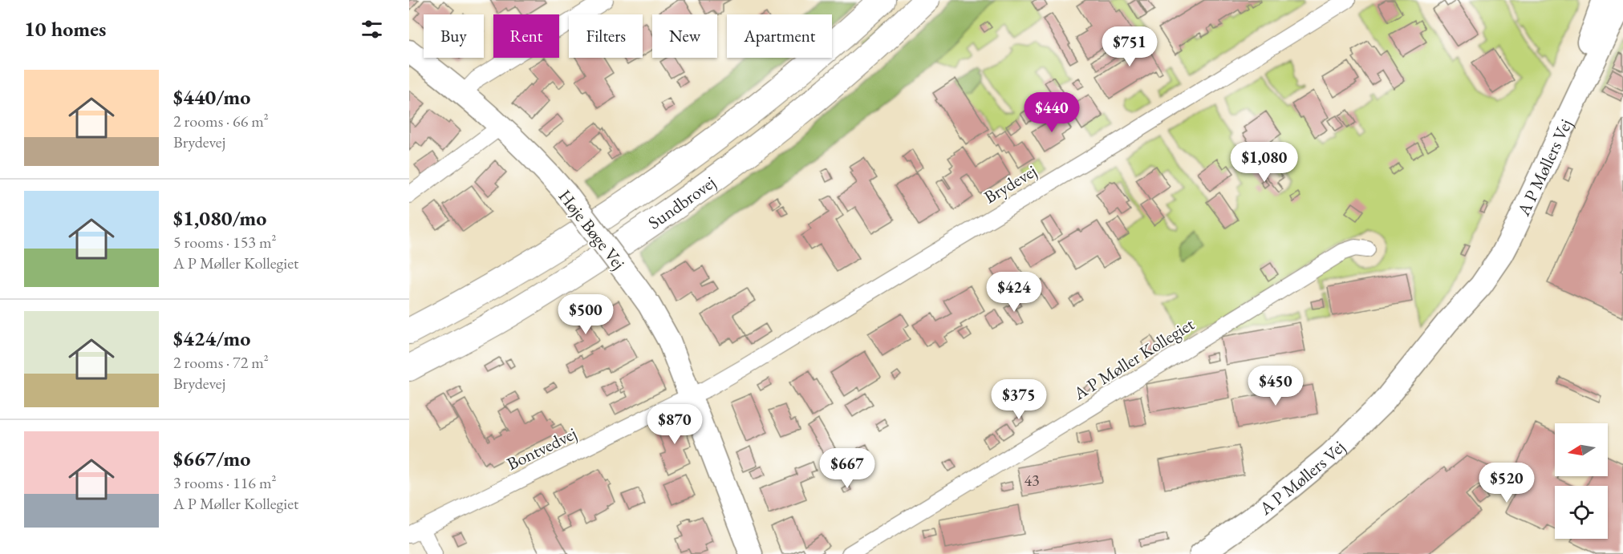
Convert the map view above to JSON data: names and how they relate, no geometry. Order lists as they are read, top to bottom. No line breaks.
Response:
{"streets":{"main road":["Sundbrovej"],"street":["A P Møllers Vej","Brydevej","Høje Bøge Vej","A P Møller Kollegiet","Bontvedvej"]},"crossings":[["Brydevej","Høje Bøge Vej"],["Brydevej","Bontvedvej"],["Høje Bøge Vej","Bontvedvej"]],"house_numbers":["43"],"north":"left","page":{"heading":"10 homes","chip":["Buy","Rent","Filters","New","Apartment"],"price":["$751","$440","$1,080","$424","$500","$450","$375","$870","$667","$520"],"list":[{"name":"$440/mo","note":"2 rooms · 66 m² · Brydevej"},{"name":"$1,080/mo","note":"5 rooms · 153 m² · A P Møller Kollegiet"},{"name":"$424/mo","note":"2 rooms · 72 m² · Brydevej"},{"name":"$667/mo","note":"3 rooms · 116 m² · A P Møller Kollegiet"}]}}
